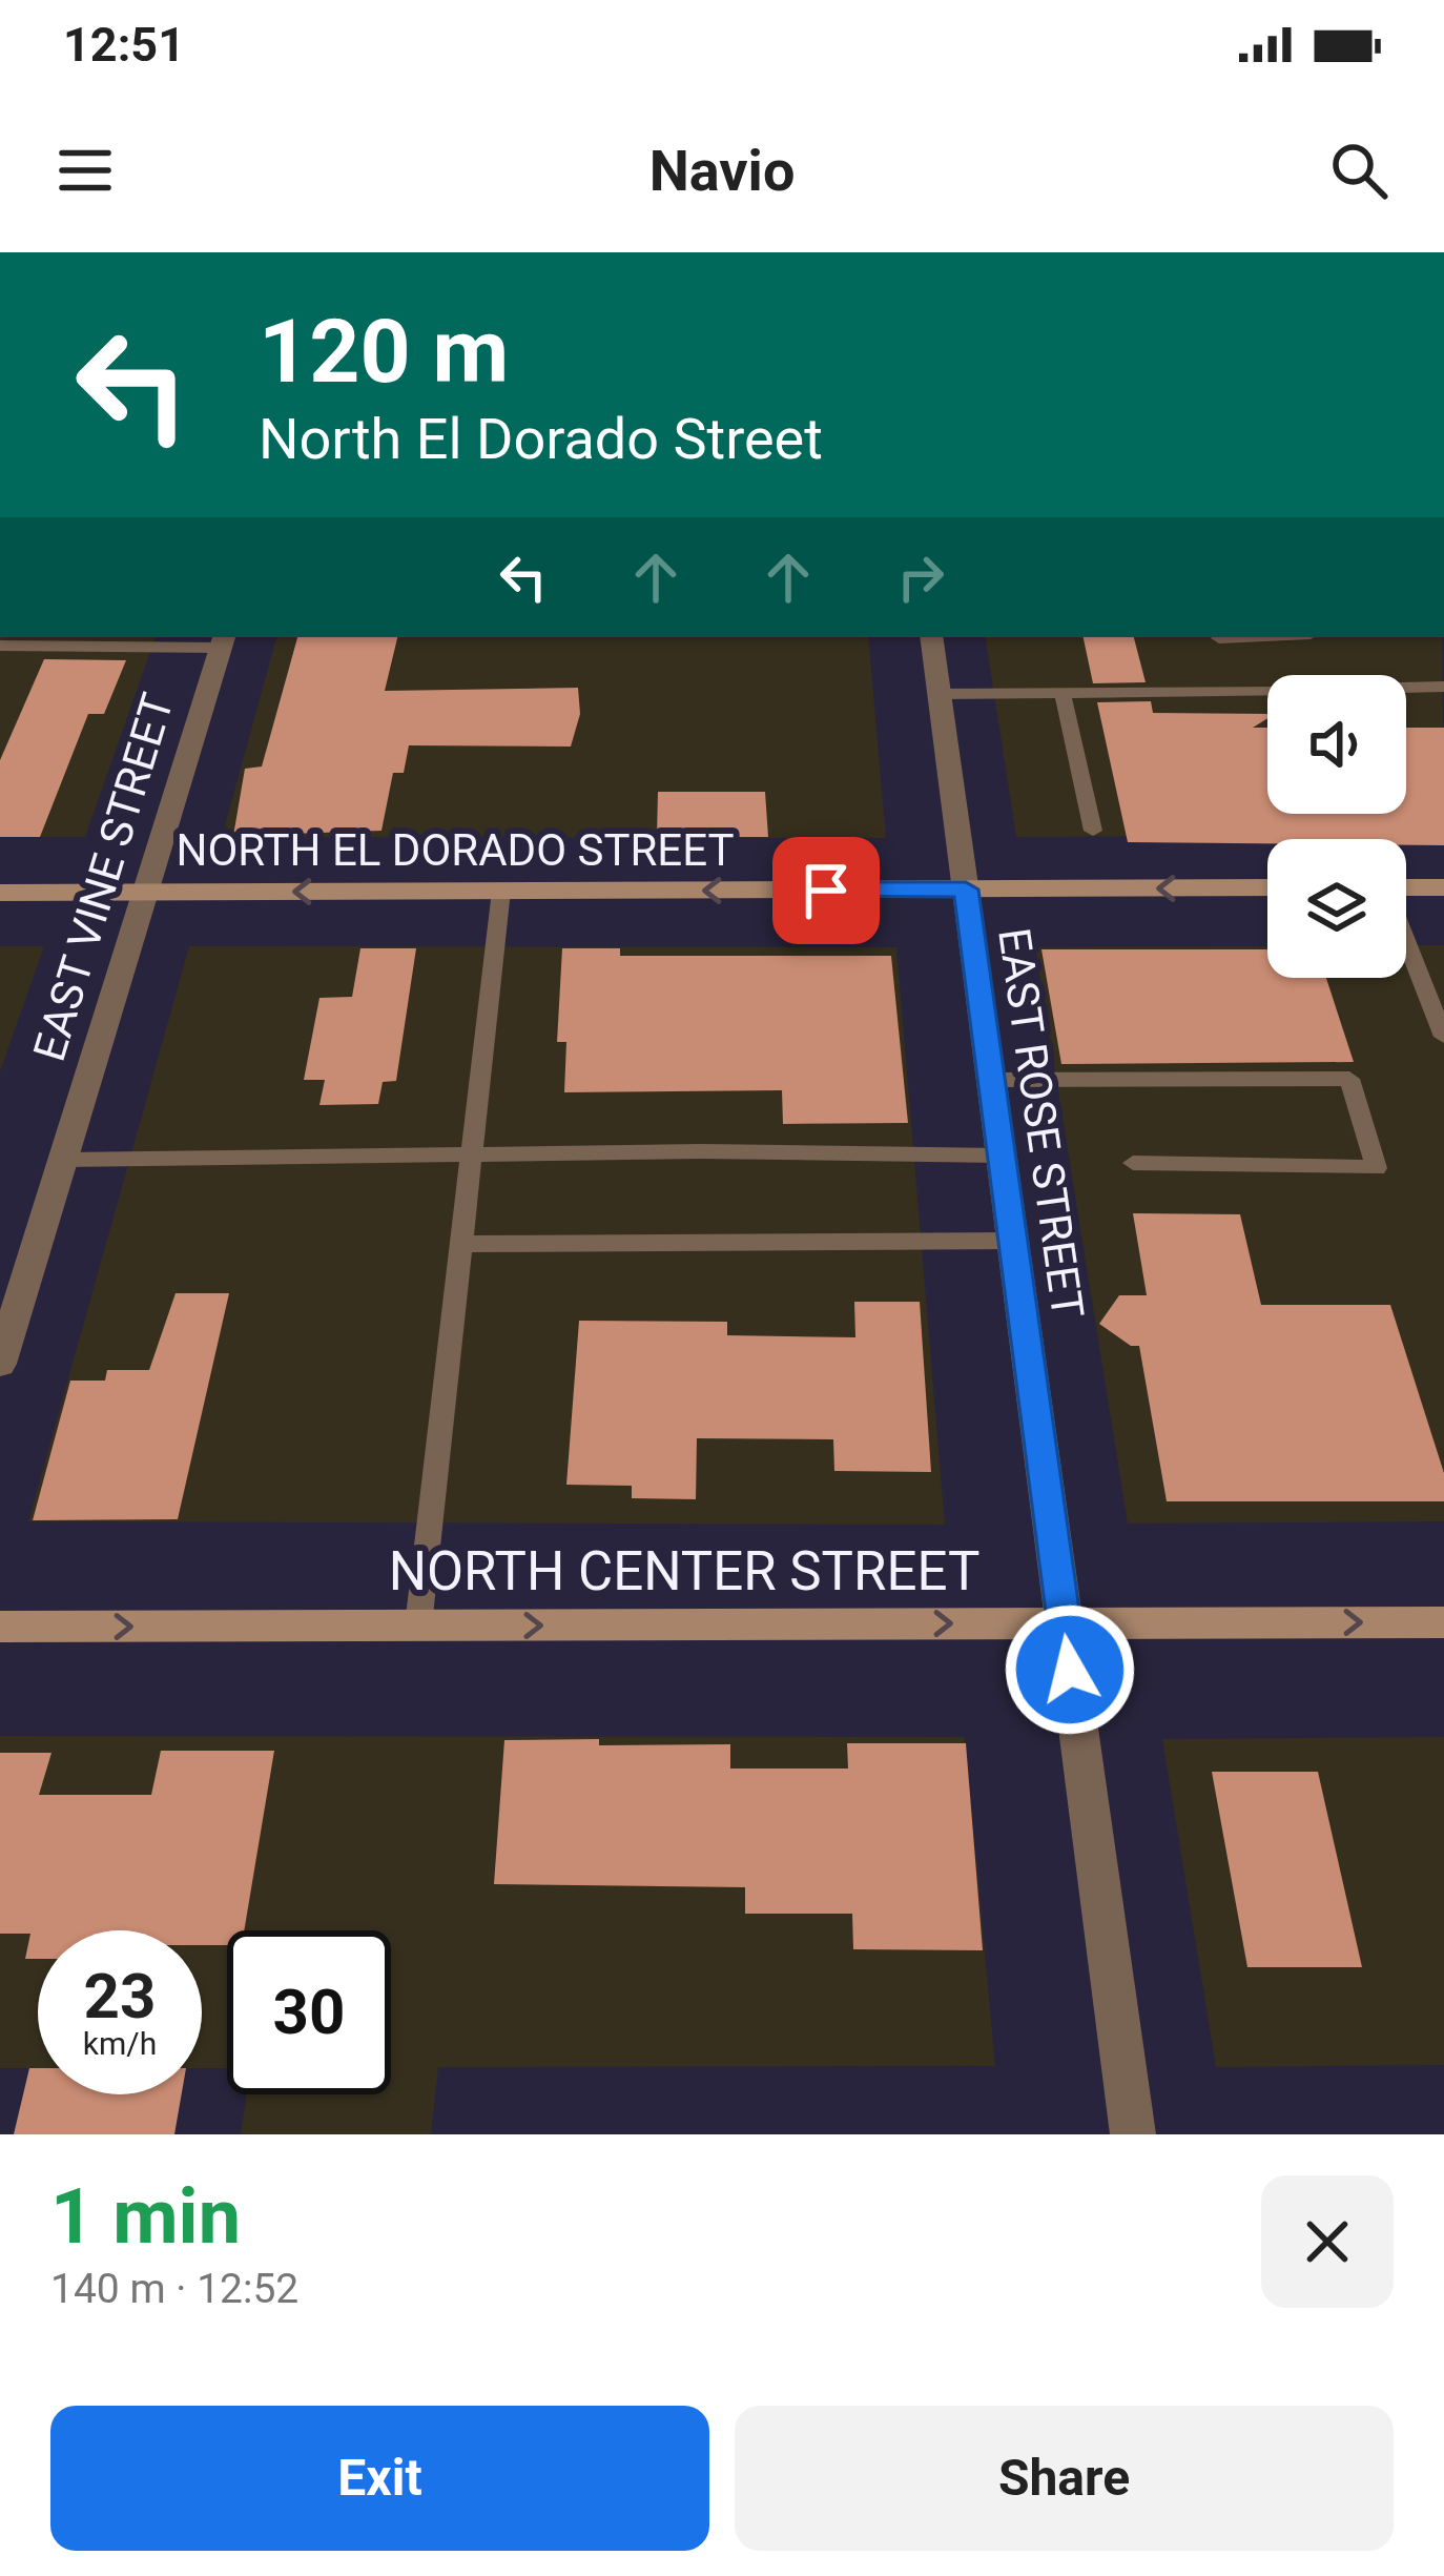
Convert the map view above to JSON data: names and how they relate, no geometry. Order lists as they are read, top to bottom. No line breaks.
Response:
{"streets":{"main road":["NORTH EL DORADO STREET","NORTH CENTER STREET"],"street":["EAST VINE STREET","EAST ROSE STREET"]},"crossings":[["NORTH EL DORADO STREET","EAST VINE STREET"],["NORTH EL DORADO STREET","EAST ROSE STREET"],["EAST ROSE STREET","NORTH CENTER STREET"]],"one_way":["NORTH EL DORADO STREET","NORTH CENTER STREET"],"page":{"status":"12:51","header":"Navio","turn":["120 m","North El Dorado Street"],"speed":"23 km/h","limit":"30","heading":["1 min","140 m · 12:52"],"buttons":["Exit","Share"]}}
